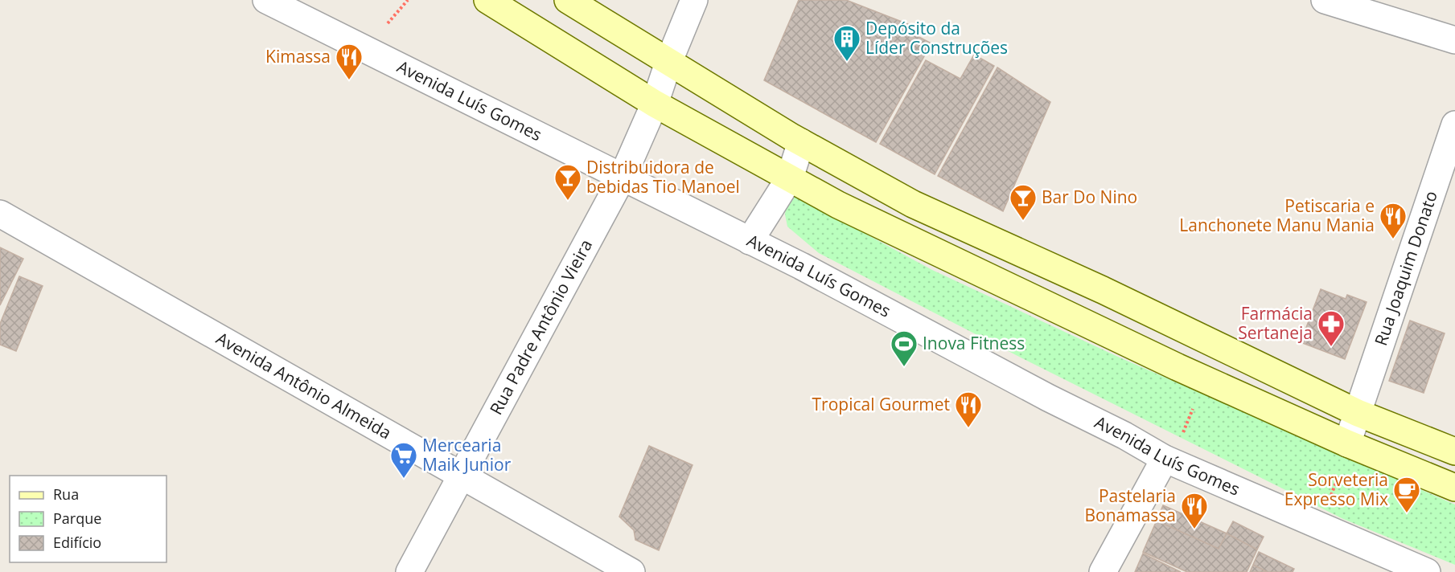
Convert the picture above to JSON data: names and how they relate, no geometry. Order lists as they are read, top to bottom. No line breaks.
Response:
{"streets":{"street":["Avenida Luís Gomes","Rua Joaquim Donato","Rua Padre Antônio Vieira","Avenida Antônio Almeida"]},"crossings":[["Avenida Luís Gomes","Rua Padre Antônio Vieira"],["Rua Padre Antônio Vieira","Avenida Antônio Almeida"]],"places":{"building":["Depósito da Líder Construções"],"restaurant":["Kimassa","Petiscaria e Lanchonete Manu Mania","Tropical Gourmet","Pastelaria Bonamassa"],"bar":["Distribuidora de bebidas Tio Manoel","Bar Do Nino"],"pharmacy":["Farmácia Sertaneja"],"sports":["Inova Fitness"],"supermarket":["Mercearia Maik Junior"],"cafe":["Sorveteria Expresso Mix"]},"legend":["Rua","Parque","Edifício"]}
